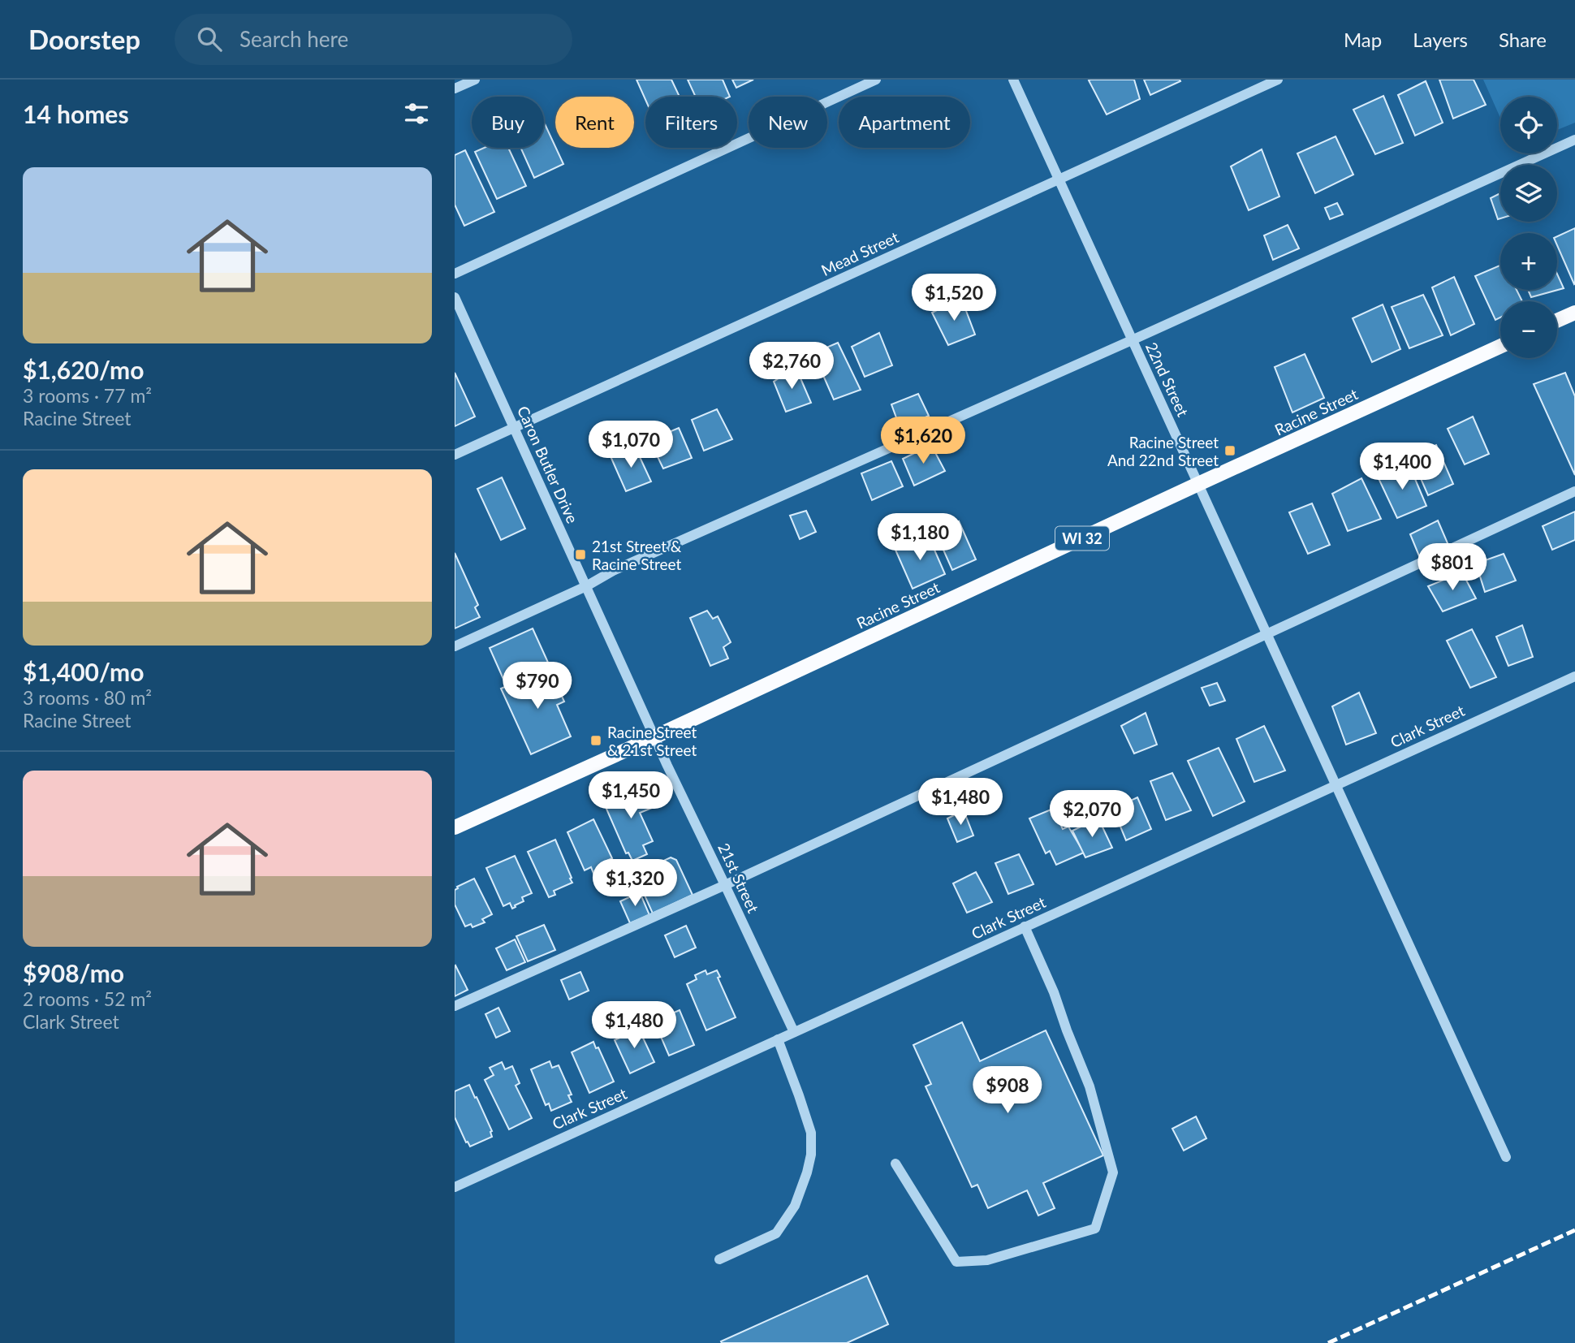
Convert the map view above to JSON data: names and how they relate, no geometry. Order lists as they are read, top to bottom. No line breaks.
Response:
{"streets":{"main road":["Racine Street","WI 32"],"street":["Mead Street","22nd Street","Caron Butler Drive","Clark Street","21st Street"]},"crossings":[["Mead Street","22nd Street"],["Mead Street","Caron Butler Drive"],["22nd Street","Racine Street"],["22nd Street","Clark Street"],["Racine Street","Caron Butler Drive"],["Racine Street","21st Street"],["Caron Butler Drive","21st Street"],["Clark Street","21st Street"]],"places":{"transit":["Racine Street And 22nd Street","21st Street & Racine Street","Racine Street & 21st Street"]},"page":{"header":"Doorstep","search":"Search here","nav":["Map","Layers","Share"],"heading":"14 homes","map_buttons":["+","−"],"chip":["Buy","Rent","Filters","New","Apartment"],"list":[{"name":"$1,620/mo","note":"3 rooms · 77 m² · Racine Street"},{"name":"$1,400/mo","note":"3 rooms · 80 m² · Racine Street"},{"name":"$908/mo","note":"2 rooms · 52 m² · Clark Street"}],"price":["$1,520","$2,760","$1,620","$1,070","$1,400","$1,180","$801","$790","$1,450","$1,480","$2,070","$1,320","$1,480","$908"]}}
